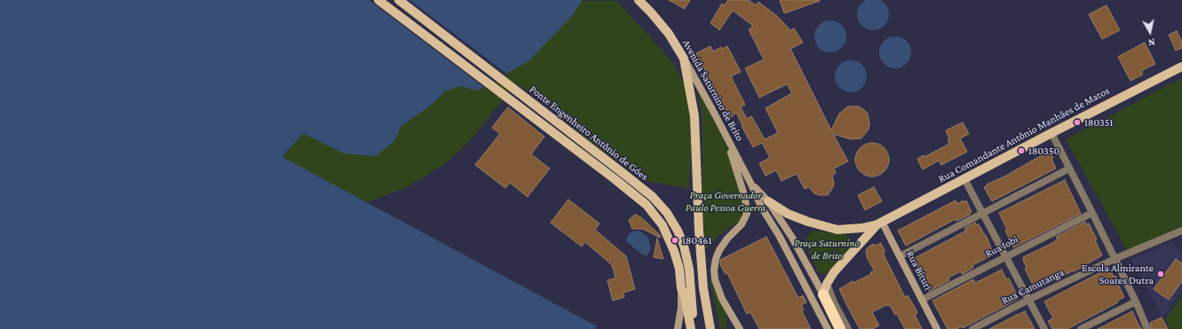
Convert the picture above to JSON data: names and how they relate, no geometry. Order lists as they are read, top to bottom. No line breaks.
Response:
{"streets":{"main road":["Avenida Saturnino de Brito","Ponte Engenheiro Antônio de Góes","Rua Comandante Antônio Manhães de Matos","Rua Bituri"],"street":["Rua Iobi","Rua Camutanga"]},"crossings":[["Avenida Saturnino de Brito","Rua Comandante Antônio Manhães de Matos"],["Rua Comandante Antônio Manhães de Matos","Rua Bituri"],["Rua Iobi","Rua Bituri"]],"parks":["Praça Governador Paulo Pessoa Guerra","Praça Saturnino de Brito"],"places":["180351","180350","180461","Escola Almirante Soares Dutra"],"north":"bottom"}
